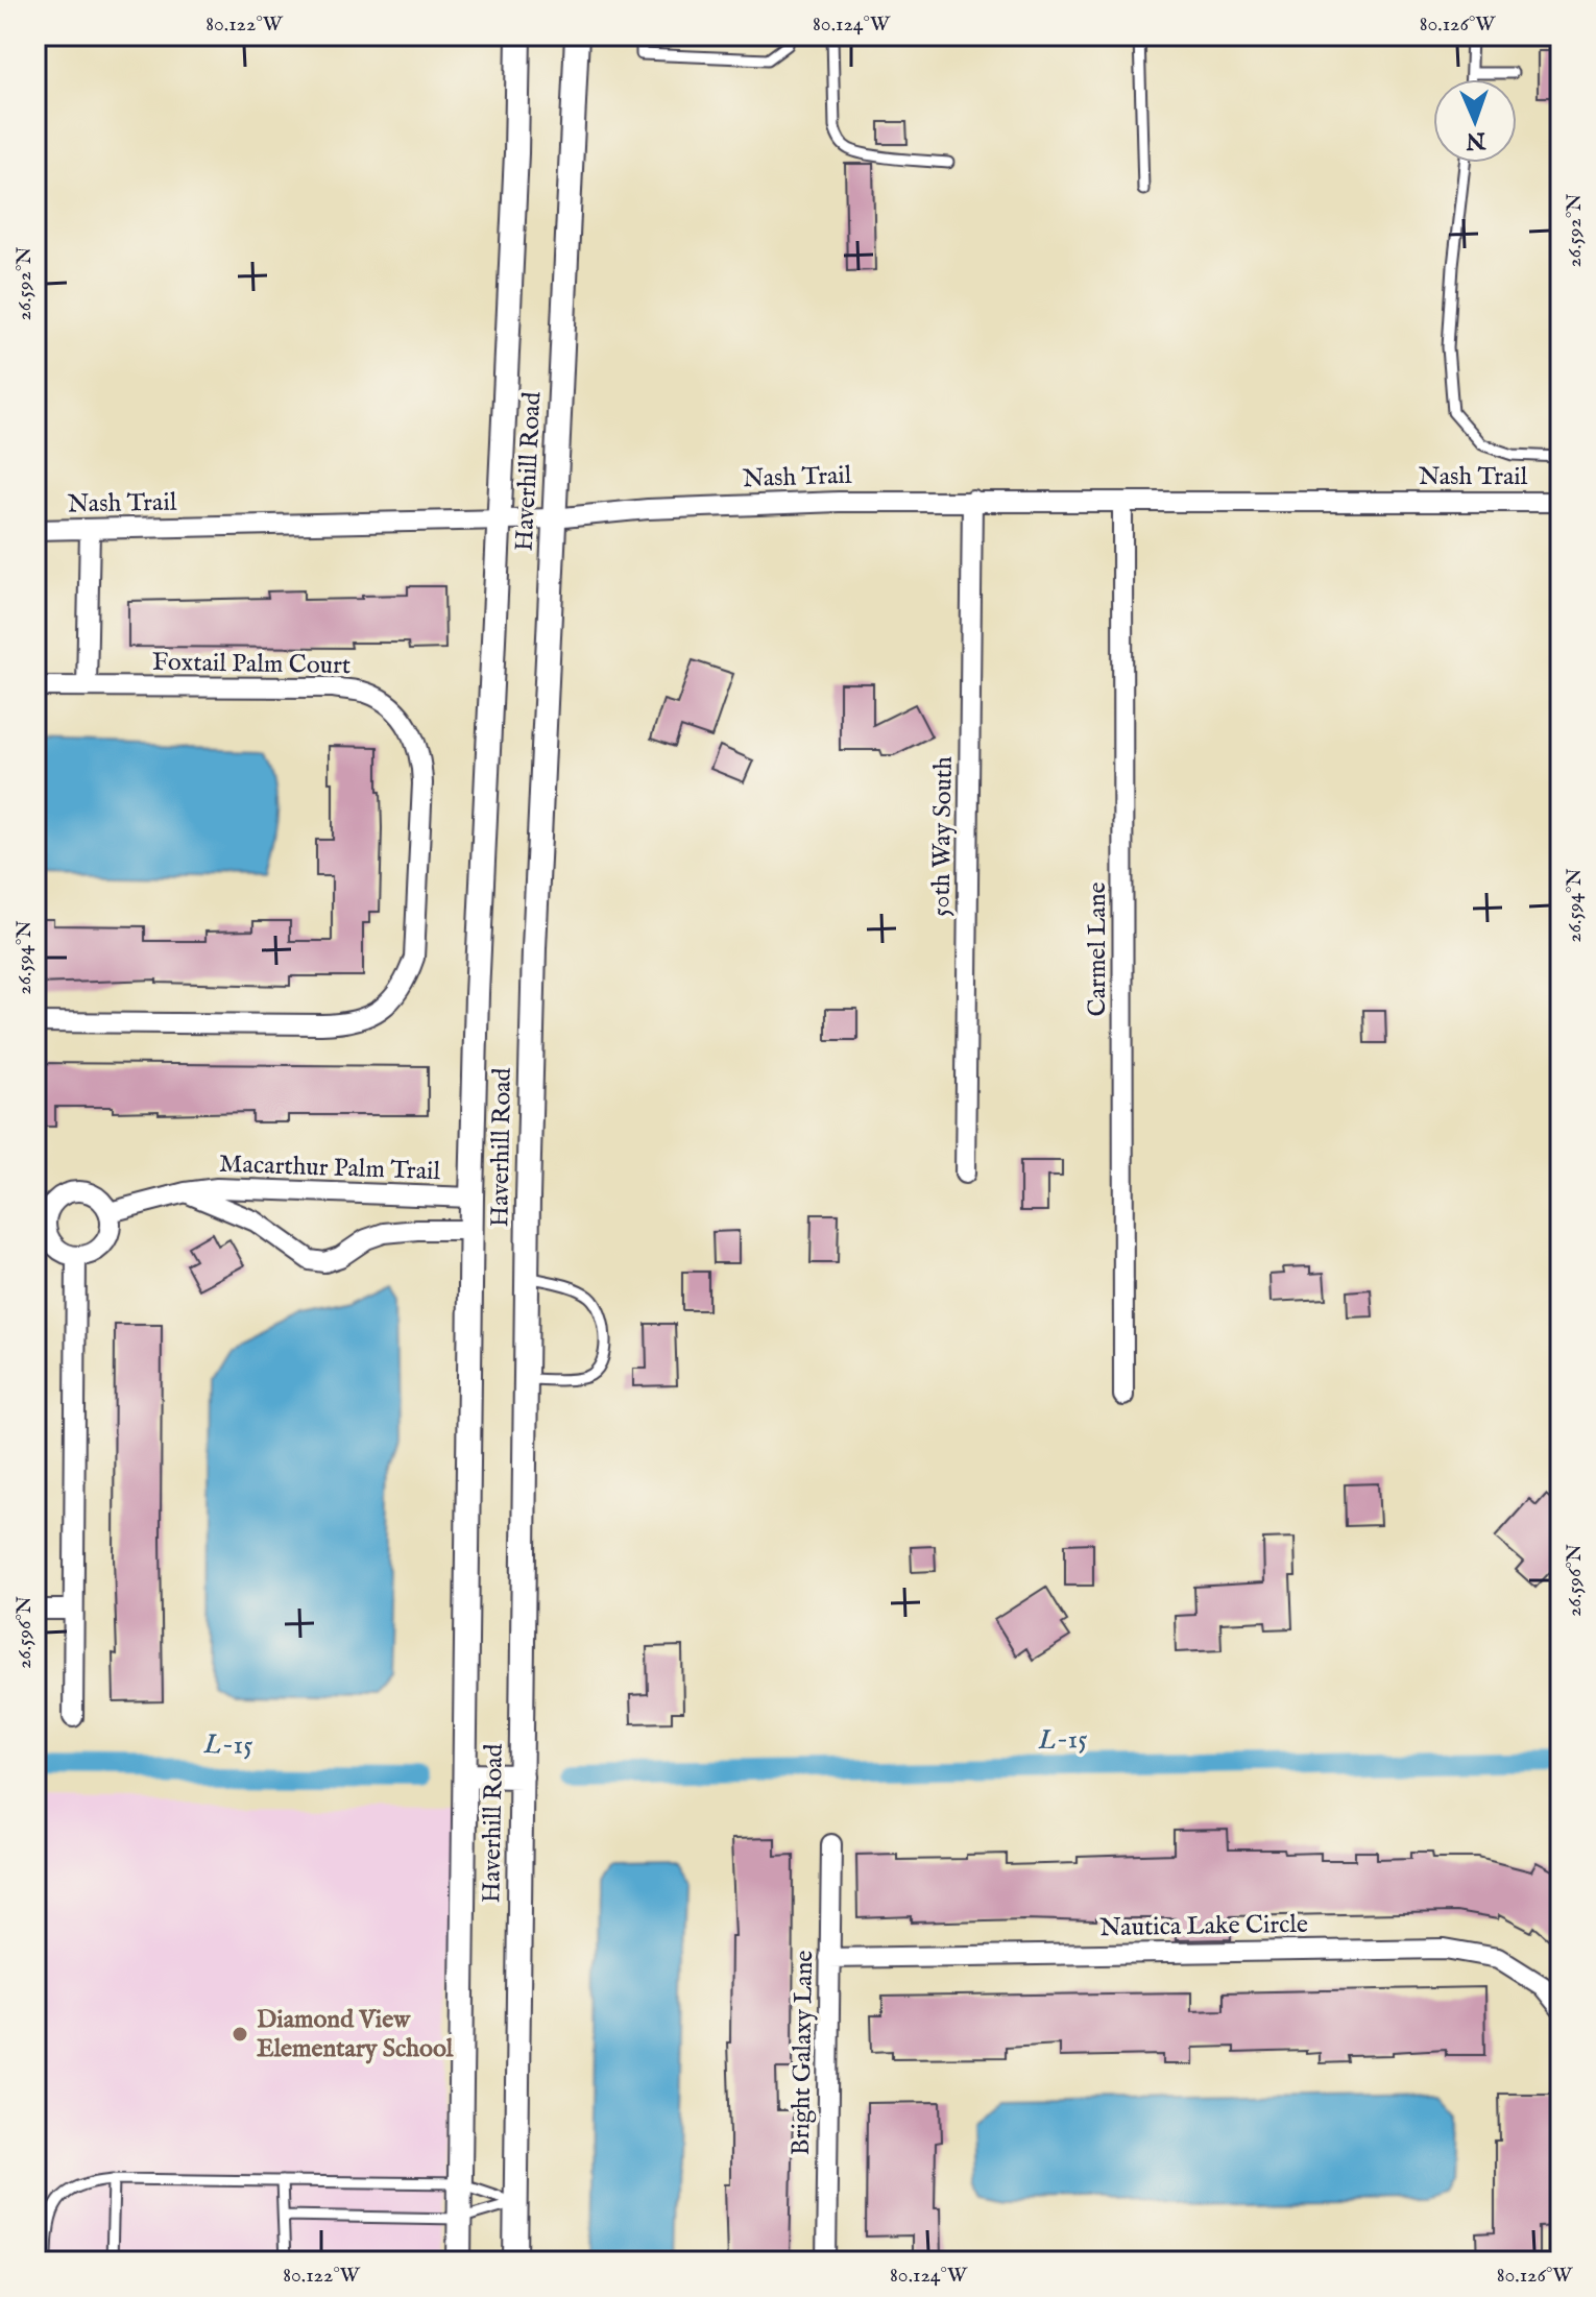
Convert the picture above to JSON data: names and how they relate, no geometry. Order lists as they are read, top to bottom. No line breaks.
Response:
{"streets":{"street":["Haverhill Road","Nash Trail","Foxtail Palm Court","50th Way South","Carmel Lane","Macarthur Palm Trail","Nautica Lake Circle","Bright Galaxy Lane"]},"crossings":[["Haverhill Road","Nash Trail"],["Haverhill Road","Macarthur Palm Trail"],["Nash Trail","50th Way South"],["Nash Trail","Carmel Lane"],["Nautica Lake Circle","Bright Galaxy Lane"]],"water":["L-15"],"places":["Diamond View Elementary School"],"north":"bottom","coordinates":["80.122°W","80.124°W","80.126°W","26.592°N","26.594°N","26.596°N"]}
